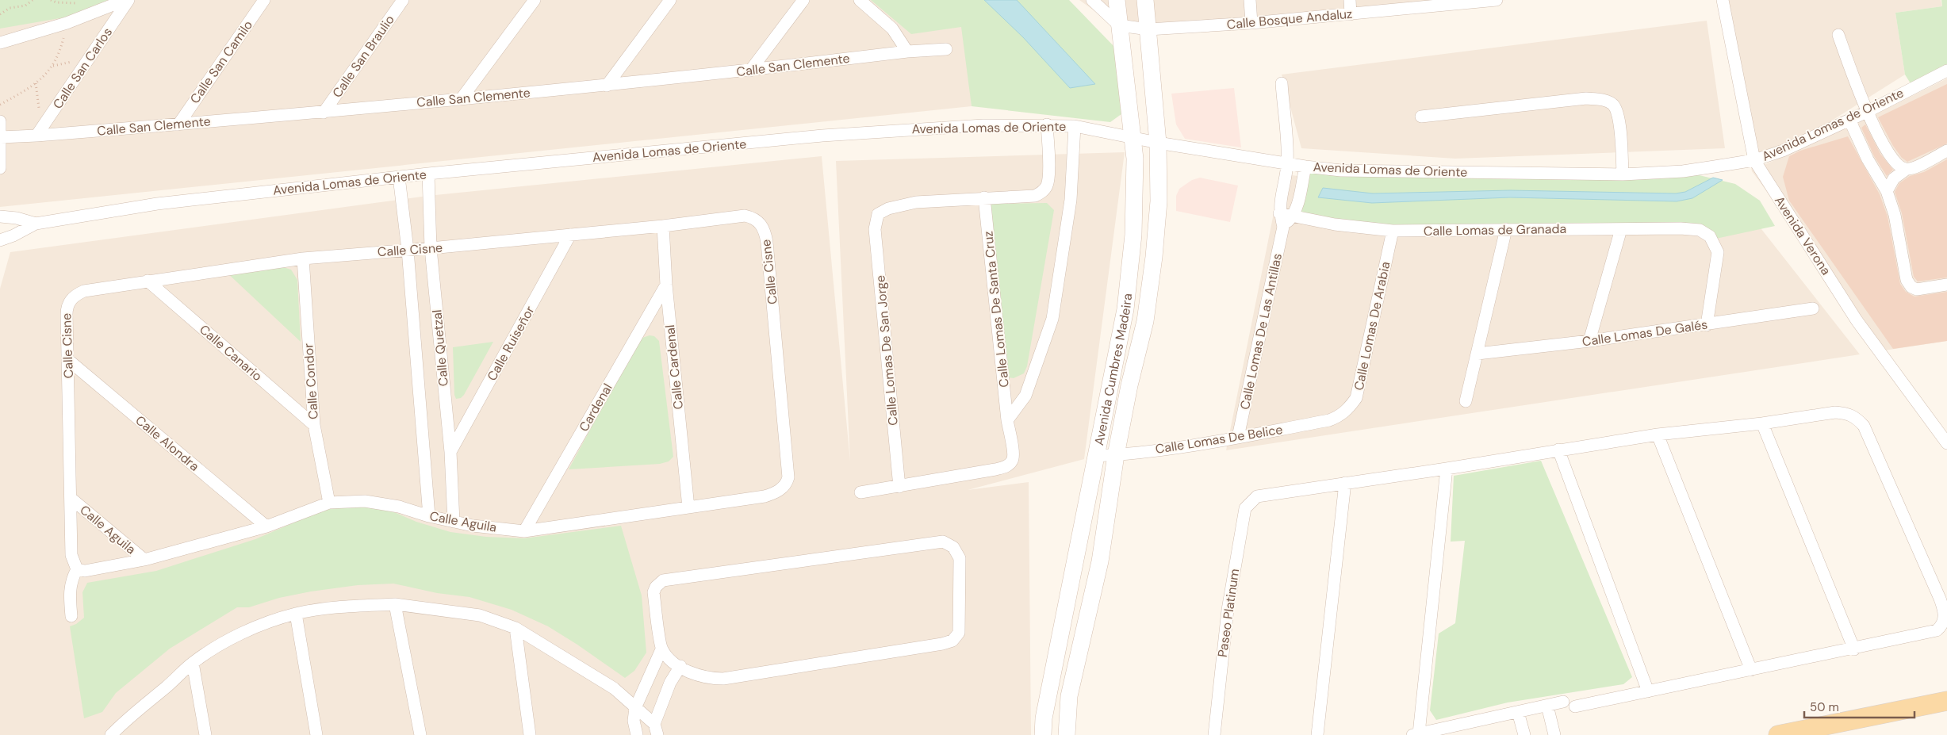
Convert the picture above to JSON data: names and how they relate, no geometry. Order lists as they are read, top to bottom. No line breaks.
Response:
{"streets":{"street":["Calle Bosque Andaluz","Calle San Braulio","Calle San Camilo","Calle San Clemente","Calle San Carlos","Avenida Lomas de Oriente","Calle Lomas de Granada","Avenida Verona","Calle Cisne","Calle Lomas De Santa Cruz","Calle Lomas De Arabia","Calle Lomas De Las Antillas","Calle Lomas De Galés","Calle Ruiseñor","Calle Quetzal","Calle Lomas De San Jorge","Calle Canario","Calle Cardenal","Avenida Cumbres Madeira","Calle Condor","Cardenal","Calle Lomas De Belice","Calle Alondra","Calle Aguila","Paseo Platinum"]},"crossings":[["Calle Bosque Andaluz","Avenida Cumbres Madeira"],["Calle San Braulio","Calle San Clemente"],["Calle San Camilo","Calle San Clemente"],["Calle San Clemente","Calle San Carlos"],["Avenida Lomas de Oriente","Avenida Verona"],["Avenida Lomas de Oriente","Calle Lomas De Santa Cruz"],["Avenida Lomas de Oriente","Calle Lomas De Las Antillas"],["Avenida Lomas de Oriente","Calle Quetzal"],["Avenida Lomas de Oriente","Avenida Cumbres Madeira"],["Calle Lomas de Granada","Calle Lomas De Arabia"],["Calle Lomas de Granada","Calle Lomas De Las Antillas"],["Calle Lomas de Granada","Calle Lomas De Galés"],["Calle Cisne","Calle Ruiseñor"],["Calle Cisne","Calle Quetzal"],["Calle Cisne","Calle Canario"],["Calle Cisne","Calle Cardenal"],["Calle Cisne","Calle Condor"],["Calle Cisne","Calle Alondra"],["Calle Cisne","Calle Aguila"],["Calle Lomas De Santa Cruz","Calle Lomas De San Jorge"],["Calle Lomas De Arabia","Calle Lomas De Belice"],["Calle Lomas De Las Antillas","Calle Lomas De Belice"],["Calle Ruiseñor","Calle Quetzal"],["Calle Quetzal","Calle Aguila"],["Calle Canario","Calle Condor"],["Calle Cardenal","Cardenal"],["Calle Cardenal","Calle Aguila"],["Avenida Cumbres Madeira","Calle Lomas De Belice"],["Calle Condor","Calle Aguila"],["Cardenal","Calle Aguila"],["Calle Alondra","Calle Aguila"]],"scale_bar":"50 m"}
